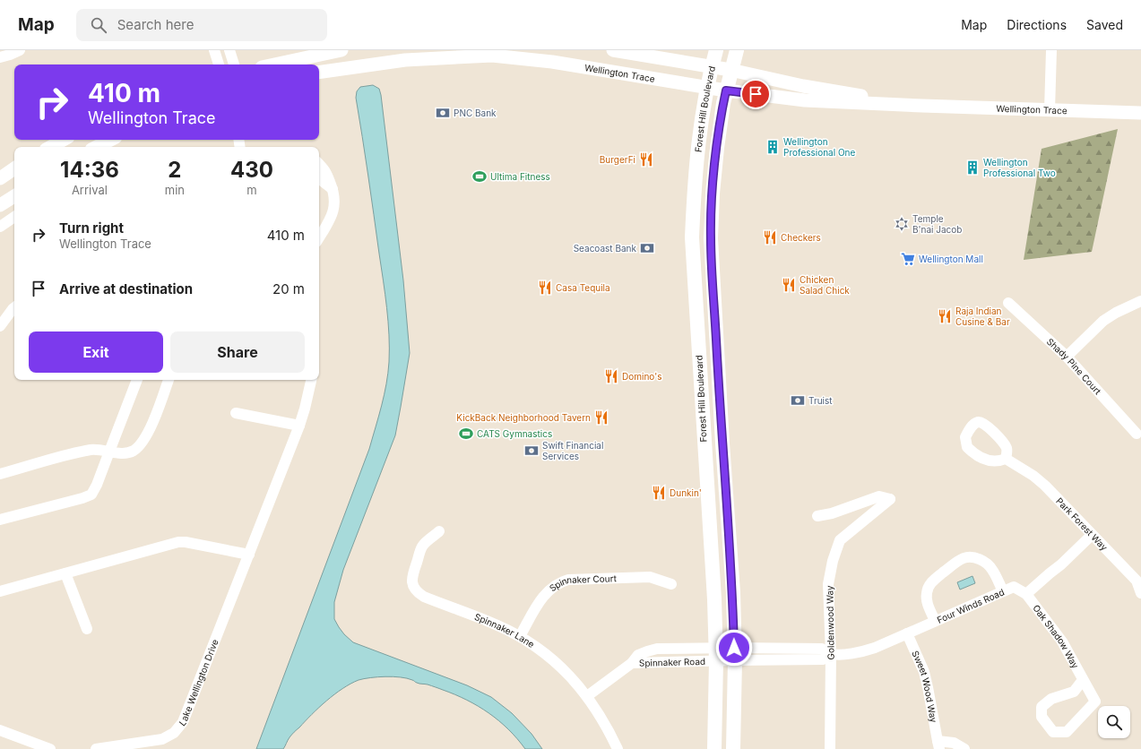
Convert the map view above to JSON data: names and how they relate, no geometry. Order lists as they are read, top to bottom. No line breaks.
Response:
{"streets":{"main road":["Forest Hill Boulevard"],"street":["Wellington Trace","Shady Pine Court","Park Forest Way","Spinnaker Court","Four Winds Road","Goldenwood Way","Spinnaker Lane","Oak Shadow Way","Spinnaker Road","Lake Wellington Drive","Sweet Wood Way"]},"crossings":[["Wellington Trace","Forest Hill Boulevard"],["Forest Hill Boulevard","Four Winds Road"],["Forest Hill Boulevard","Spinnaker Road"],["Spinnaker Court","Spinnaker Lane"],["Four Winds Road","Goldenwood Way"],["Four Winds Road","Oak Shadow Way"],["Four Winds Road","Spinnaker Road"],["Four Winds Road","Sweet Wood Way"],["Spinnaker Lane","Spinnaker Road"]],"places":{"bank":["PNC Bank","Seacoast Bank","Truist","Swift Financial Services"],"building":["Wellington Professional One","Wellington Professional Two"],"restaurant":["BurgerFi","Checkers","Chicken Salad Chick","Casa Tequila","Raja Indian Cusine & Bar","Domino's","KickBack Neighborhood Tavern","Dunkin'"],"sports":["Ultima Fitness","CATS Gymnastics"],"synagogue":["Temple B'nai Jacob"],"supermarket":["Wellington Mall"]},"page":{"header":"Map","search":"Search here","nav":["Map","Directions","Saved"],"turn":["410 m","Wellington Trace"],"eta":["14:36","Arrival","2","min","430","m"],"list":[{"name":"Turn right","note":"Wellington Trace","value":"410 m"},{"name":"Arrive at destination","value":"20 m"}],"buttons":["Exit","Share"]}}
